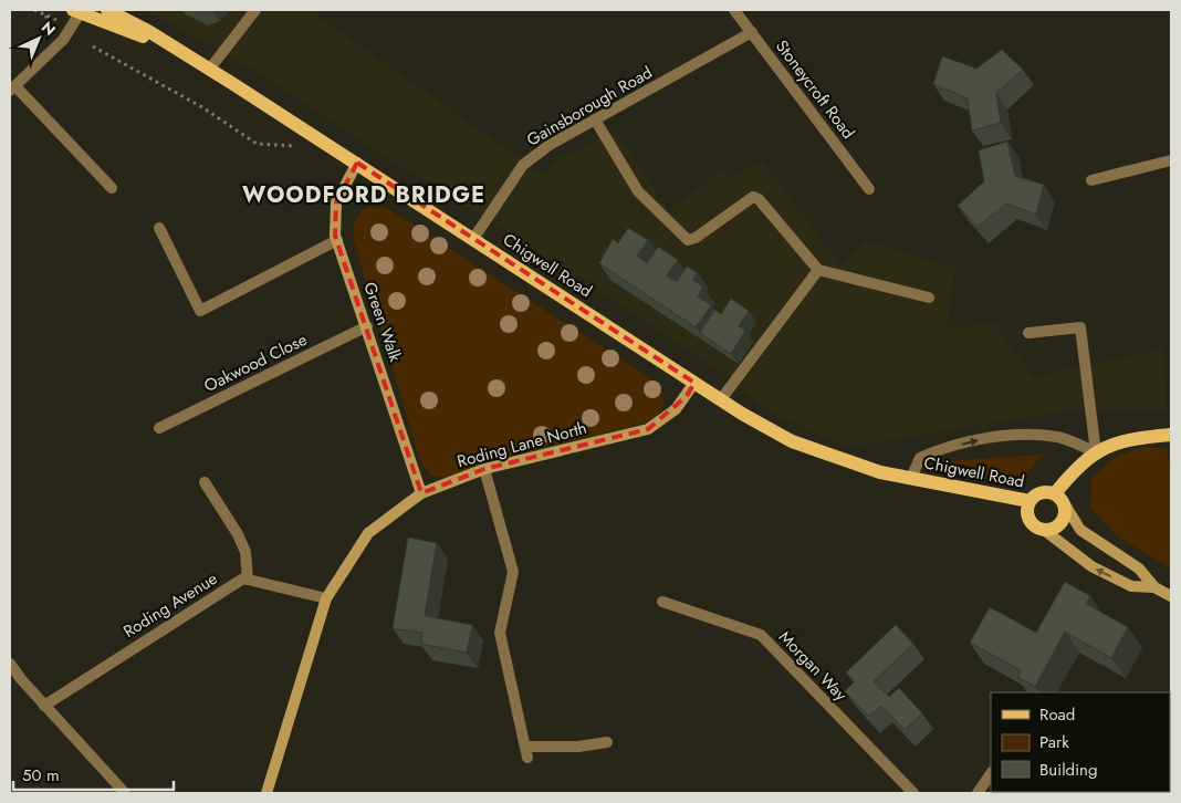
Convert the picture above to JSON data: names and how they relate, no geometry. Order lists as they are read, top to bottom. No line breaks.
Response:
{"streets":{"main road":["Chigwell Road"],"street":["Stoneycroft Road","Gainsborough Road","Green Walk","Oakwood Close","Roding Lane North","Roding Avenue","Morgan Way"]},"crossings":[["Stoneycroft Road","Gainsborough Road"],["Gainsborough Road","Chigwell Road"],["Chigwell Road","Green Walk"],["Chigwell Road","Roding Lane North"],["Green Walk","Oakwood Close"],["Green Walk","Roding Lane North"]],"districts":["WOODFORD BRIDGE"],"legend":["Road","Park","Building"],"scale_bar":"50 m","north":"top right"}
